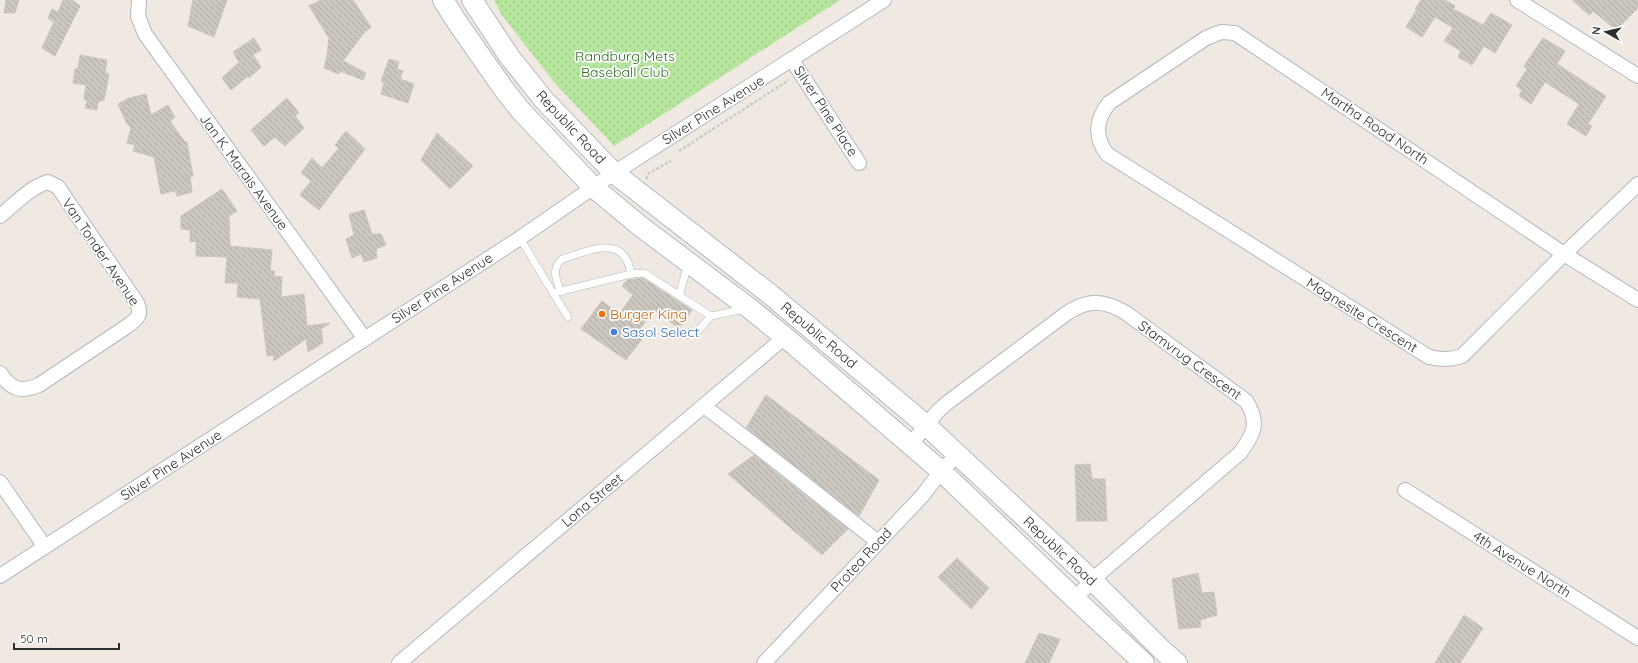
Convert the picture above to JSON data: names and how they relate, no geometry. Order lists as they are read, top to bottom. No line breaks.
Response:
{"streets":{"main road":["Republic Road"],"street":["Silver Pine Avenue","Silver Pine Place","Martha Road North","Jan K. Marais Avenue","Van Tonder Avenue","Magnesite Crescent","Stamvrug Crescent","Lona Street","Protea Road","4th Avenue North"]},"crossings":[["Silver Pine Avenue","Silver Pine Place"],["Silver Pine Avenue","Republic Road"],["Silver Pine Avenue","Jan K. Marais Avenue"],["Martha Road North","Magnesite Crescent"],["Republic Road","Stamvrug Crescent"],["Republic Road","Lona Street"],["Republic Road","Protea Road"]],"parks":["Randburg Mets Baseball Club"],"places":["Burger King","Sasol Select"],"scale_bar":"50 m","north":"left"}
